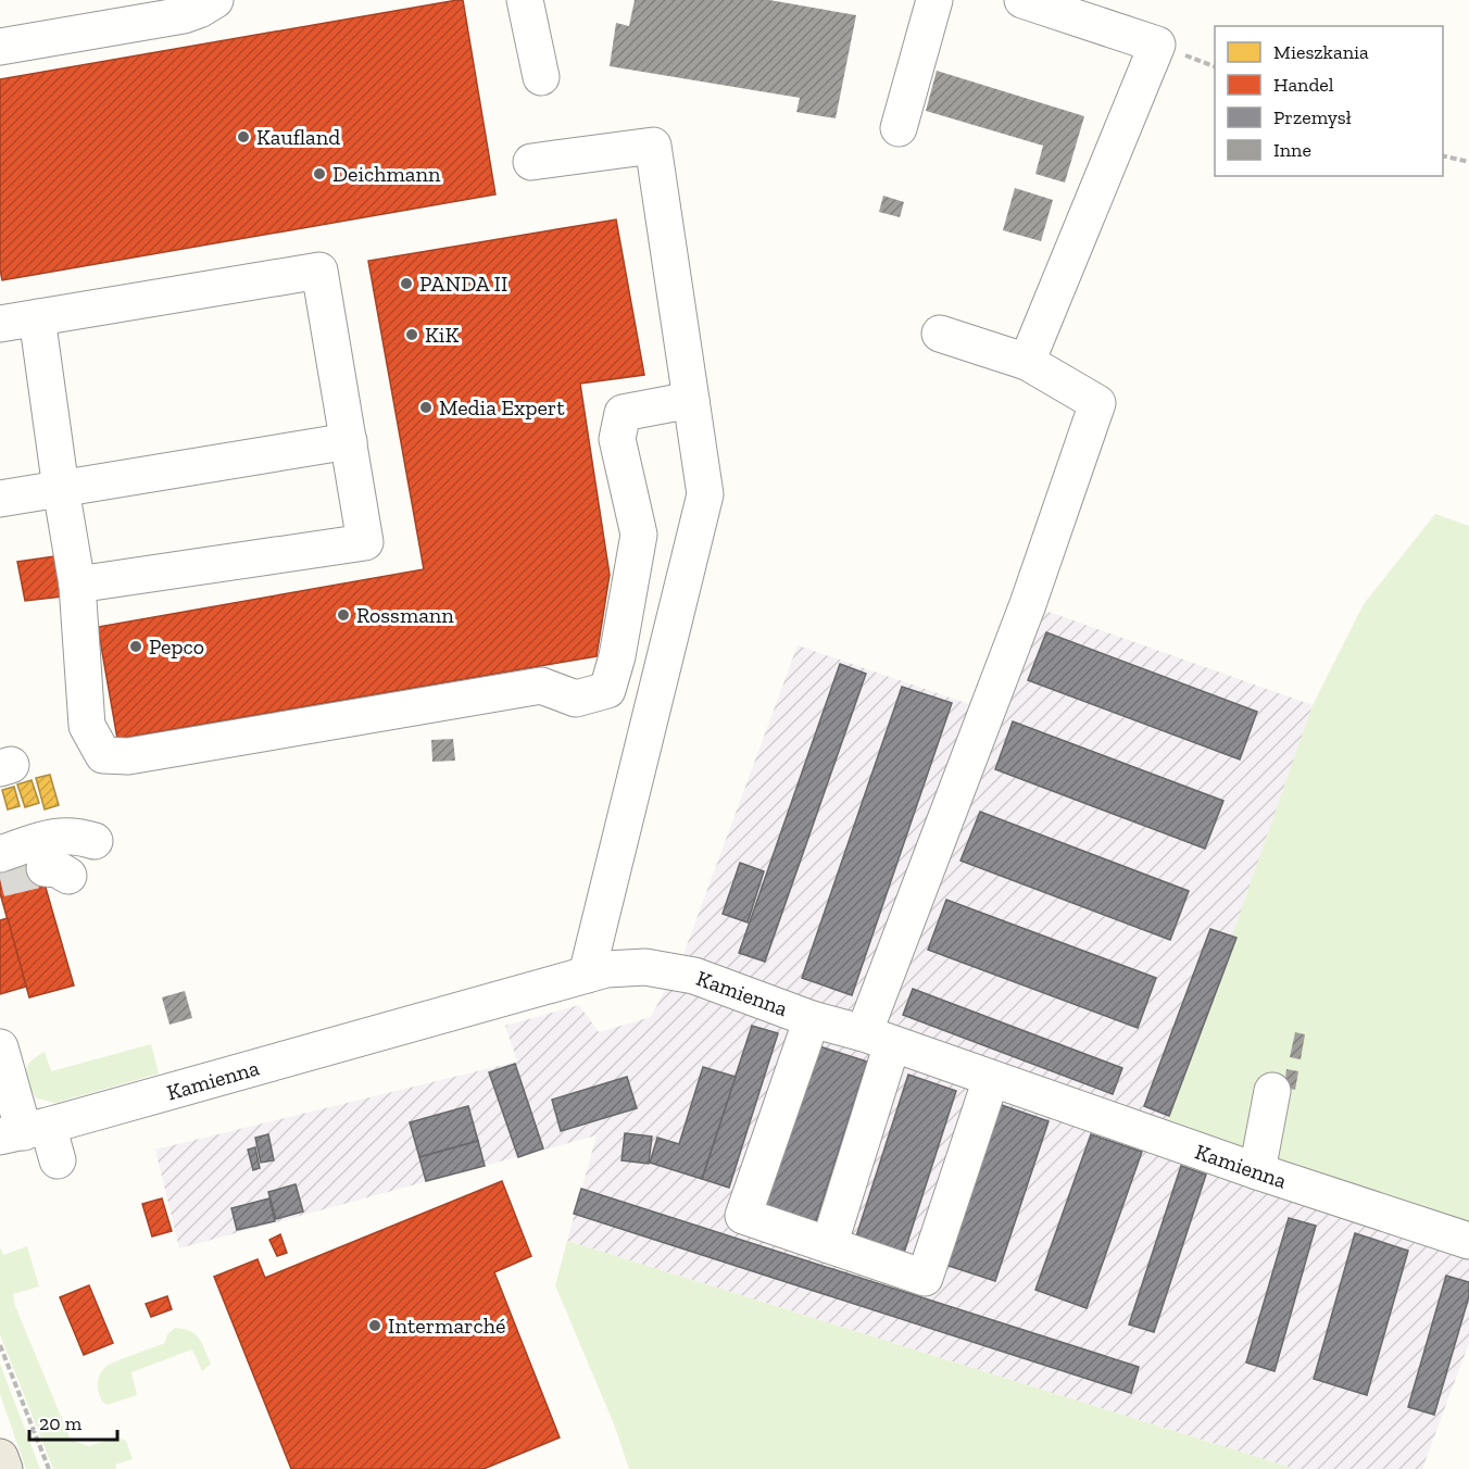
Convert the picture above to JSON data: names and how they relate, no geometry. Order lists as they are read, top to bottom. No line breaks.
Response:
{"streets":{"street":["Kamienna"]},"places":["Kaufland","Deichmann","PANDA II","KiK","Media Expert","Rossmann","Pepco","Intermarché"],"legend":["Mieszkania","Handel","Przemysł","Inne"],"scale_bar":"20 m"}
